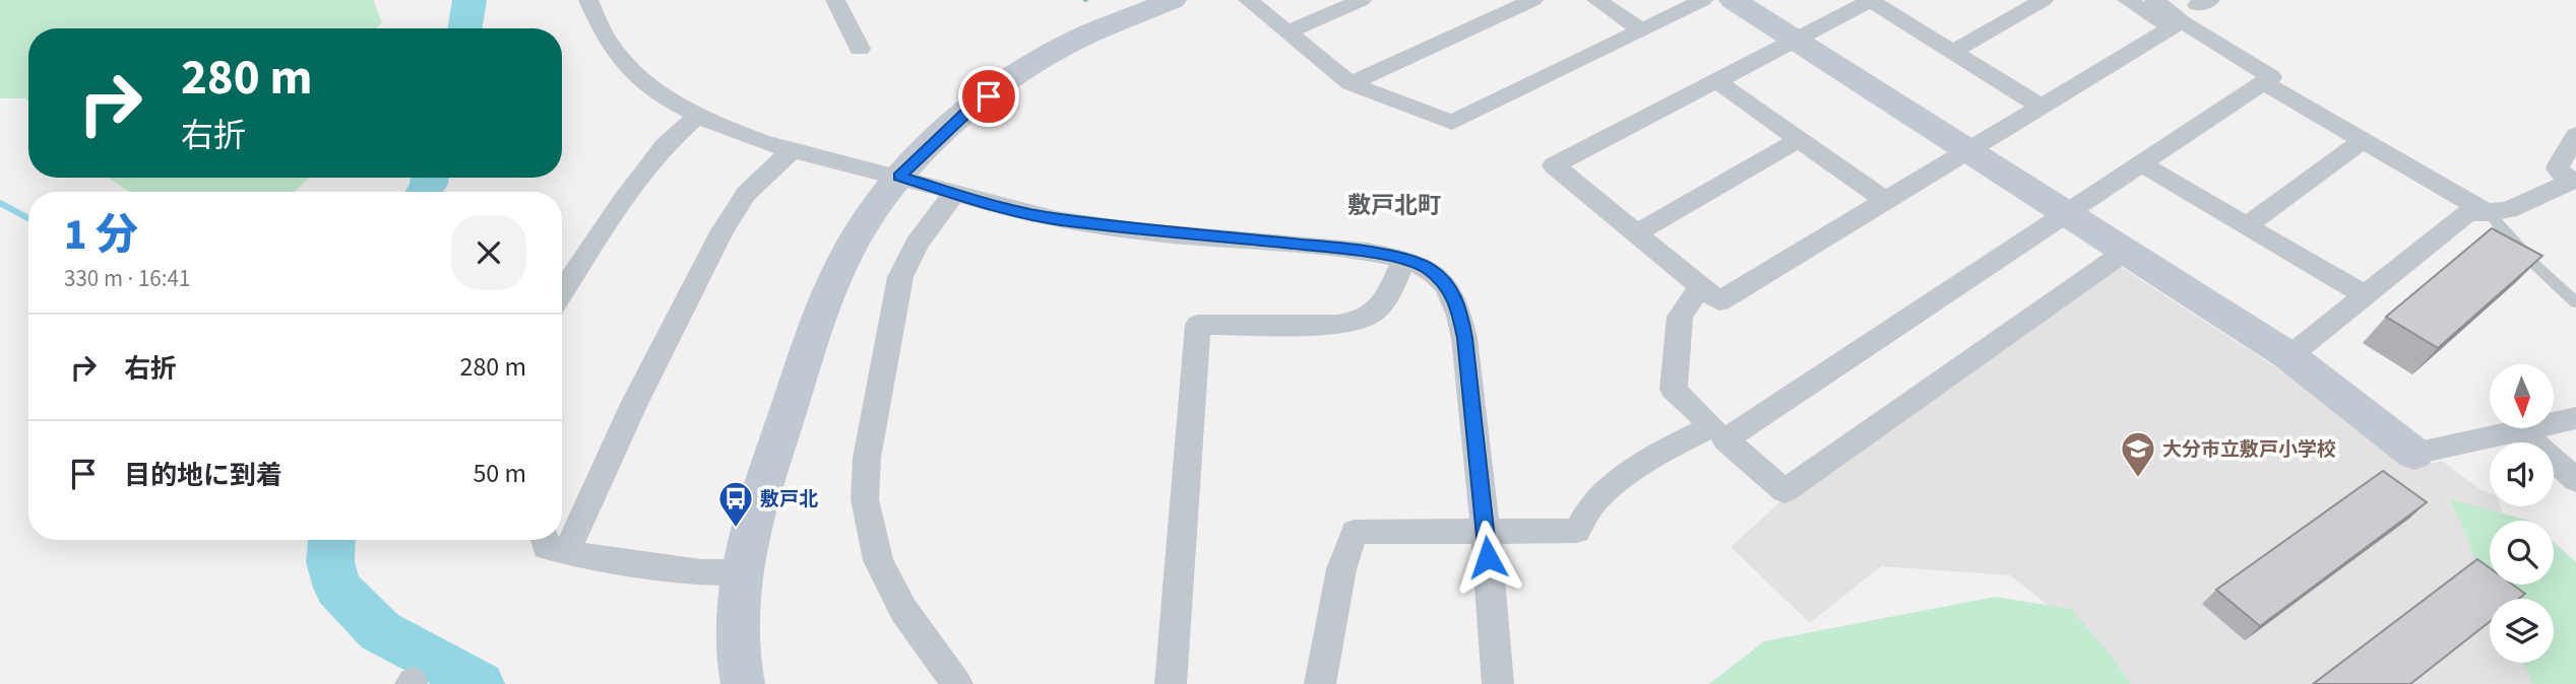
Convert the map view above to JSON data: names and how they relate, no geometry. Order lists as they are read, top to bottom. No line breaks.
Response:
{"districts":["敷戸北町"],"places":{"school or university":["大分市立敷戸小学校"],"bus stop":["敷戸北"]},"north":"bottom","page":{"turn":["280 m","右折"],"heading":["1 分","330 m · 16:41"],"list":[{"name":"右折","value":"280 m"},{"name":"目的地に到着","value":"50 m"}]}}
